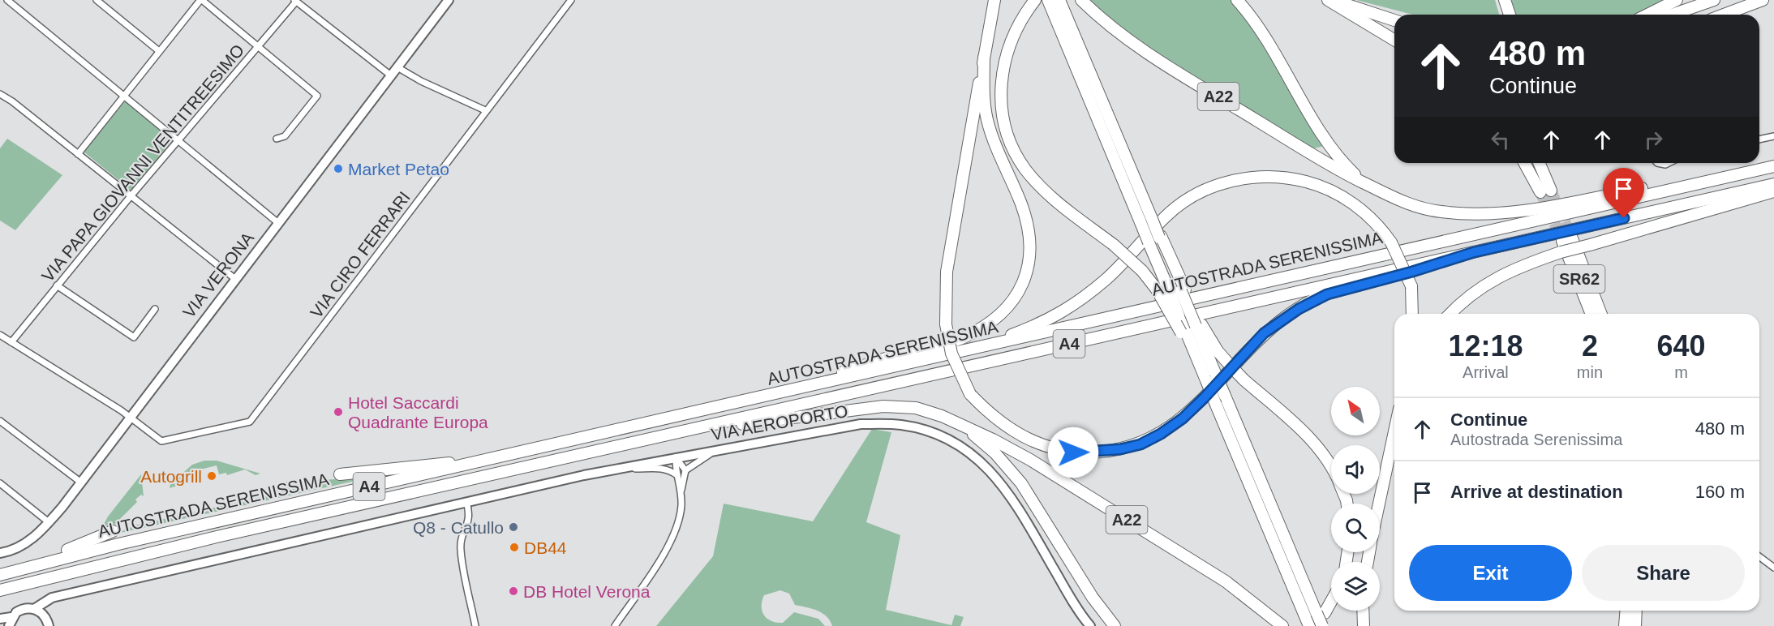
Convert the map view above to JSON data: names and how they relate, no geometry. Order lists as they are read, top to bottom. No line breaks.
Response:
{"streets":{"highway":["A22","AUTOSTRADA SERENISSIMA","SR62","A4"],"street":["VIA PAPA GIOVANNI VENTITREESIMO","VIA CIRO FERRARI","VIA VERONA","VIA AEROPORTO"]},"crossings":[["A22","A4"],["VIA PAPA GIOVANNI VENTITREESIMO","VIA CIRO FERRARI"],["VIA CIRO FERRARI","VIA VERONA"],["AUTOSTRADA SERENISSIMA","A4"]],"places":["Market Petao","Hotel Saccardi Quadrante Europa","Autogrill","Q8 - Catullo","DB44","DB Hotel Verona"],"north":"top left","page":{"turn":["480 m","Continue"],"eta":["12:18","Arrival","2","min","640","m"],"list":[{"name":"Continue","note":"Autostrada Serenissima","value":"480 m"},{"name":"Arrive at destination","value":"160 m"}],"buttons":["Exit","Share"]}}
